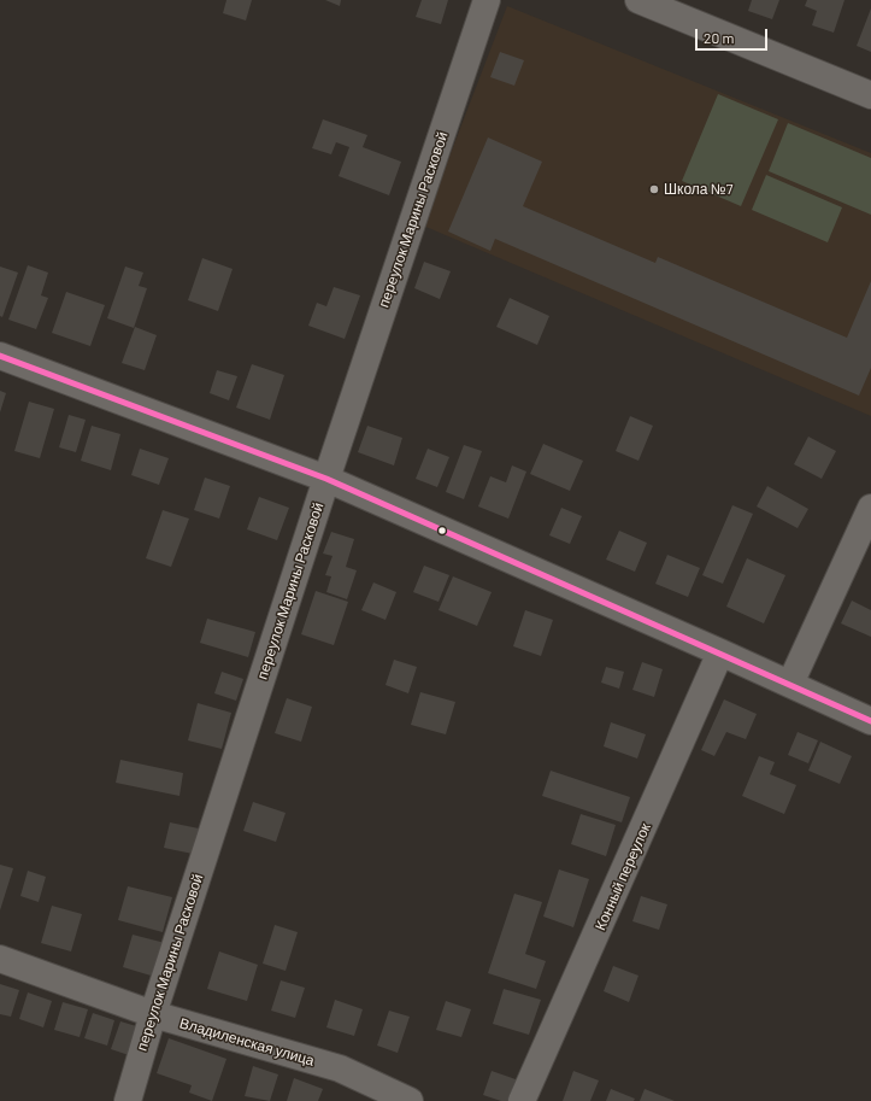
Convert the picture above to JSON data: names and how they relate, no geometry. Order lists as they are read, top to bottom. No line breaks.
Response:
{"streets":{"street":["переулок Марины Расковой","Конный переулок","Владиленская улица"]},"crossings":[["переулок Марины Расковой","Владиленская улица"]],"places":["Школа №7"],"scale_bar":"20 m"}
